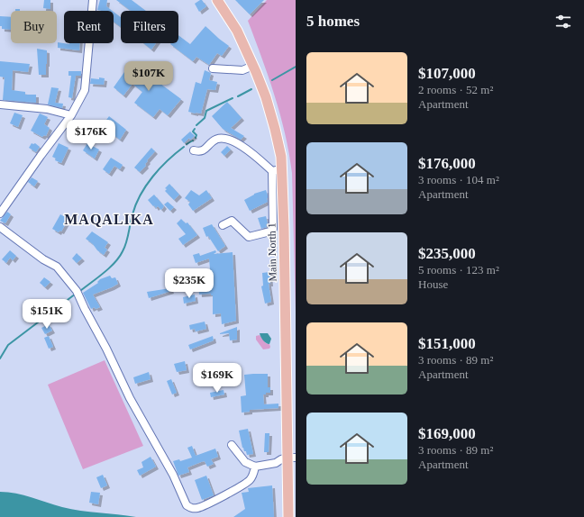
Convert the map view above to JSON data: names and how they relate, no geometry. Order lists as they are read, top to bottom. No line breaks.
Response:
{"streets":{"main road":["Main North 1"]},"districts":["MAQALIKA"],"page":{"heading":"5 homes","chip":["Buy","Rent","Filters"],"list":[{"name":"$107,000","note":"2 rooms · 52 m² · Apartment"},{"name":"$176,000","note":"3 rooms · 104 m² · Apartment"},{"name":"$235,000","note":"5 rooms · 123 m² · House"},{"name":"$151,000","note":"3 rooms · 89 m² · Apartment"},{"name":"$169,000","note":"3 rooms · 89 m² · Apartment"}],"price":["$107K","$176K","$235K","$151K","$169K"]}}
